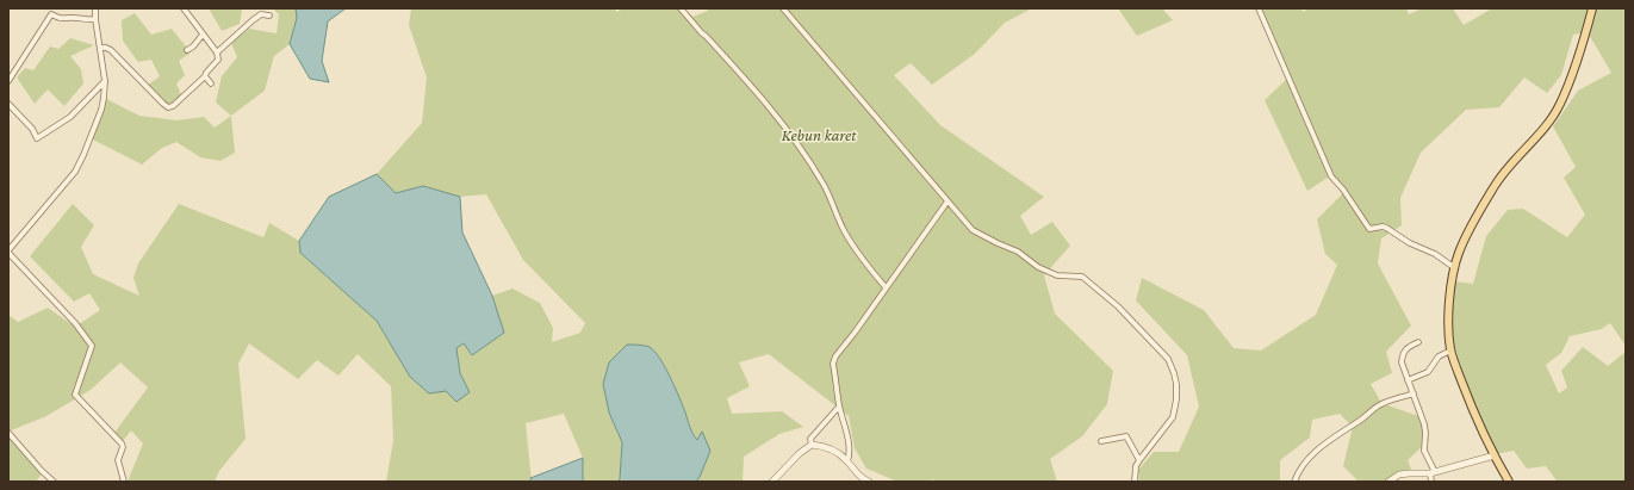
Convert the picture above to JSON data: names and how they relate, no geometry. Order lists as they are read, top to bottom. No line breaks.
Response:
{"parks":["Kebun karet"]}
